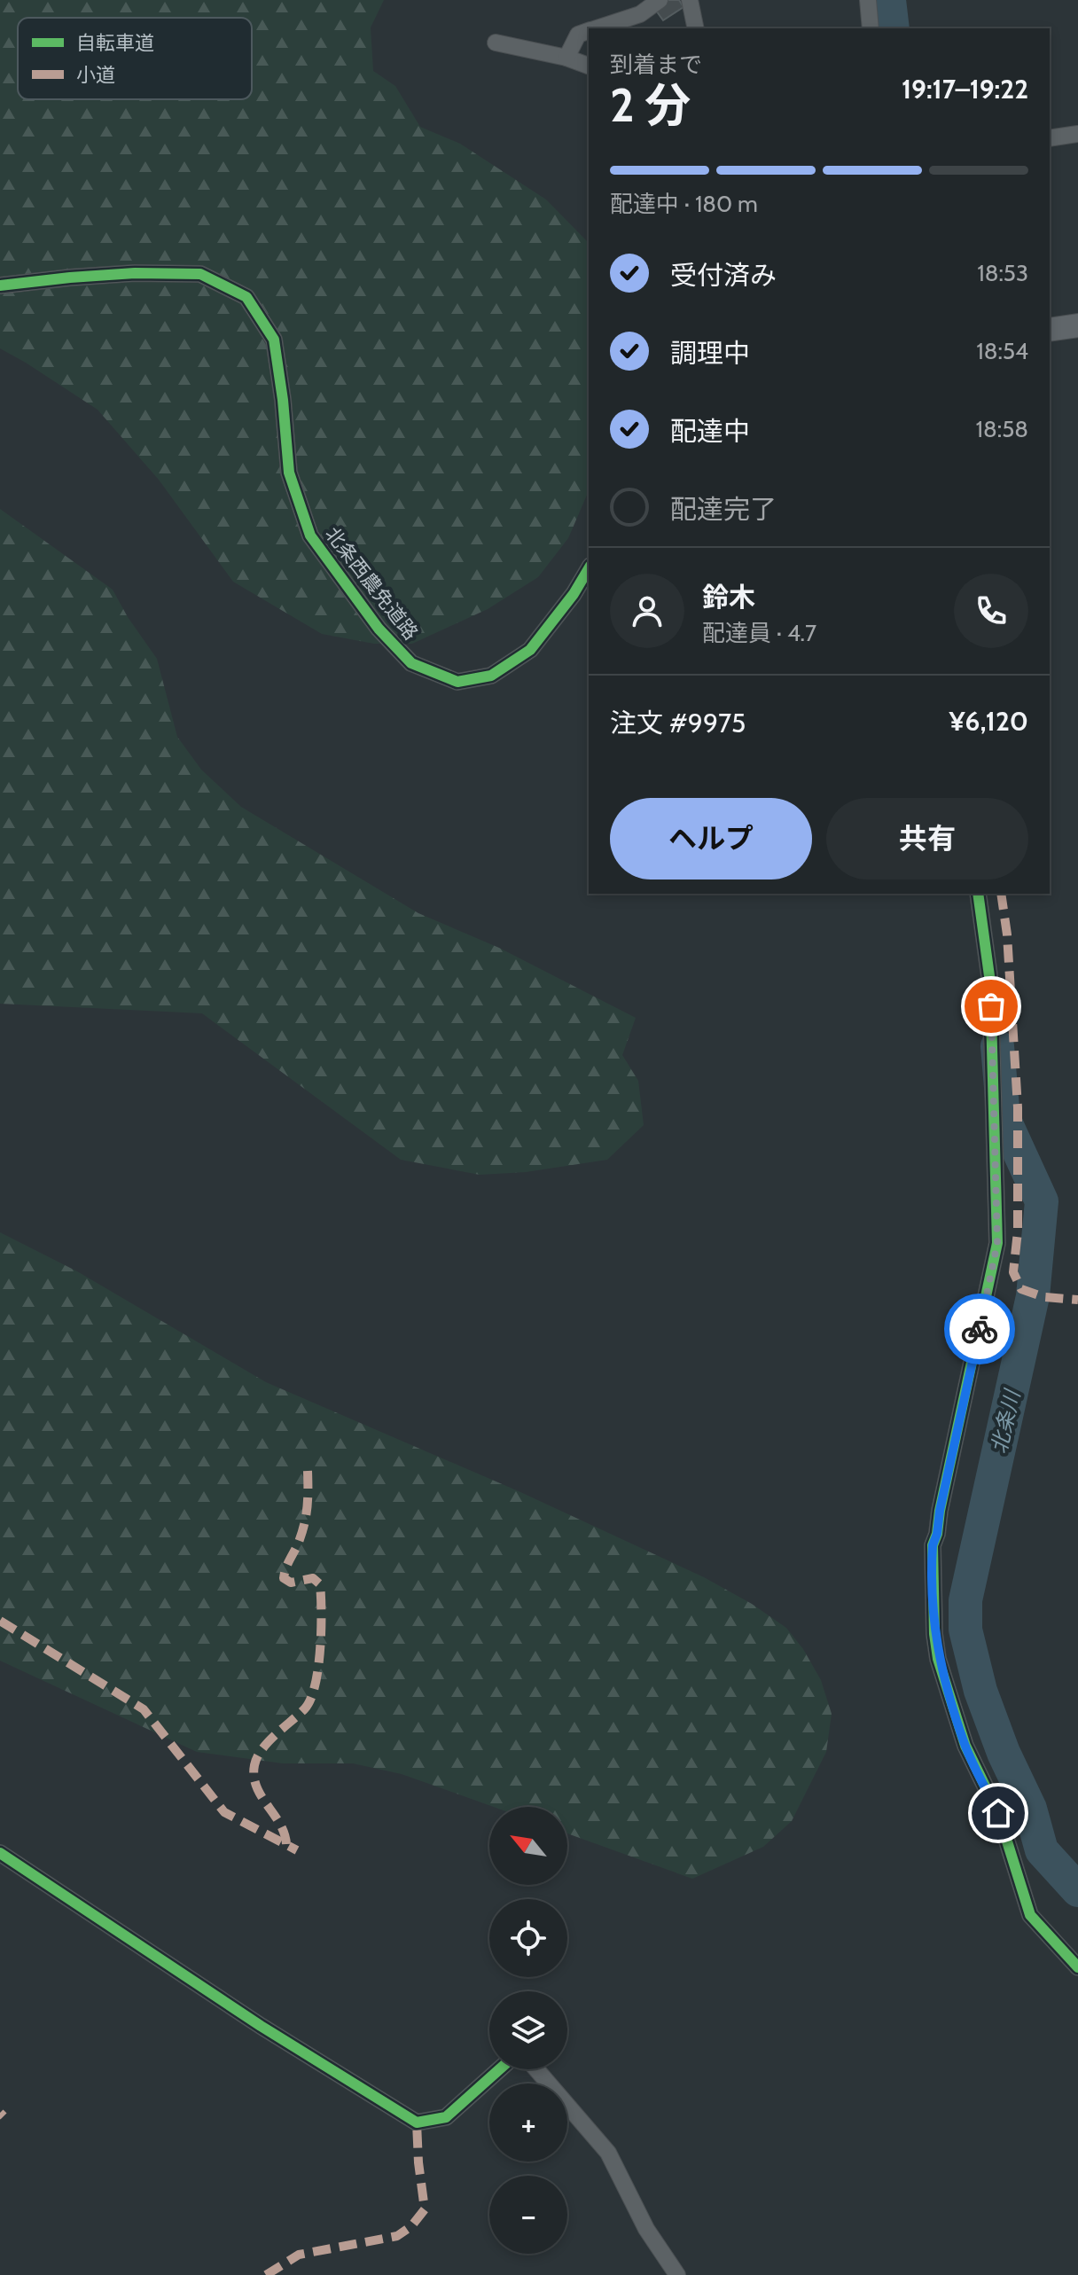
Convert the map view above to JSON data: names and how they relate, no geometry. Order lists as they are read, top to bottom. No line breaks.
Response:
{"streets":{"street":["北条西農免道路"]},"water":["北条川"],"legend":["自転車道","小道"],"north":"top left","page":{"heading":["2 分","到着まで","19:17–19:22"],"panel":["鈴木","配達員 · 4.7","注文 #9975","¥6,120"],"bar":"配達中 · 180 m","list":[["受付済み","18:53"],["調理中","18:54"],["配達中","18:58"],"配達完了"],"buttons":["ヘルプ","共有"],"map_buttons":["+","−"]}}
